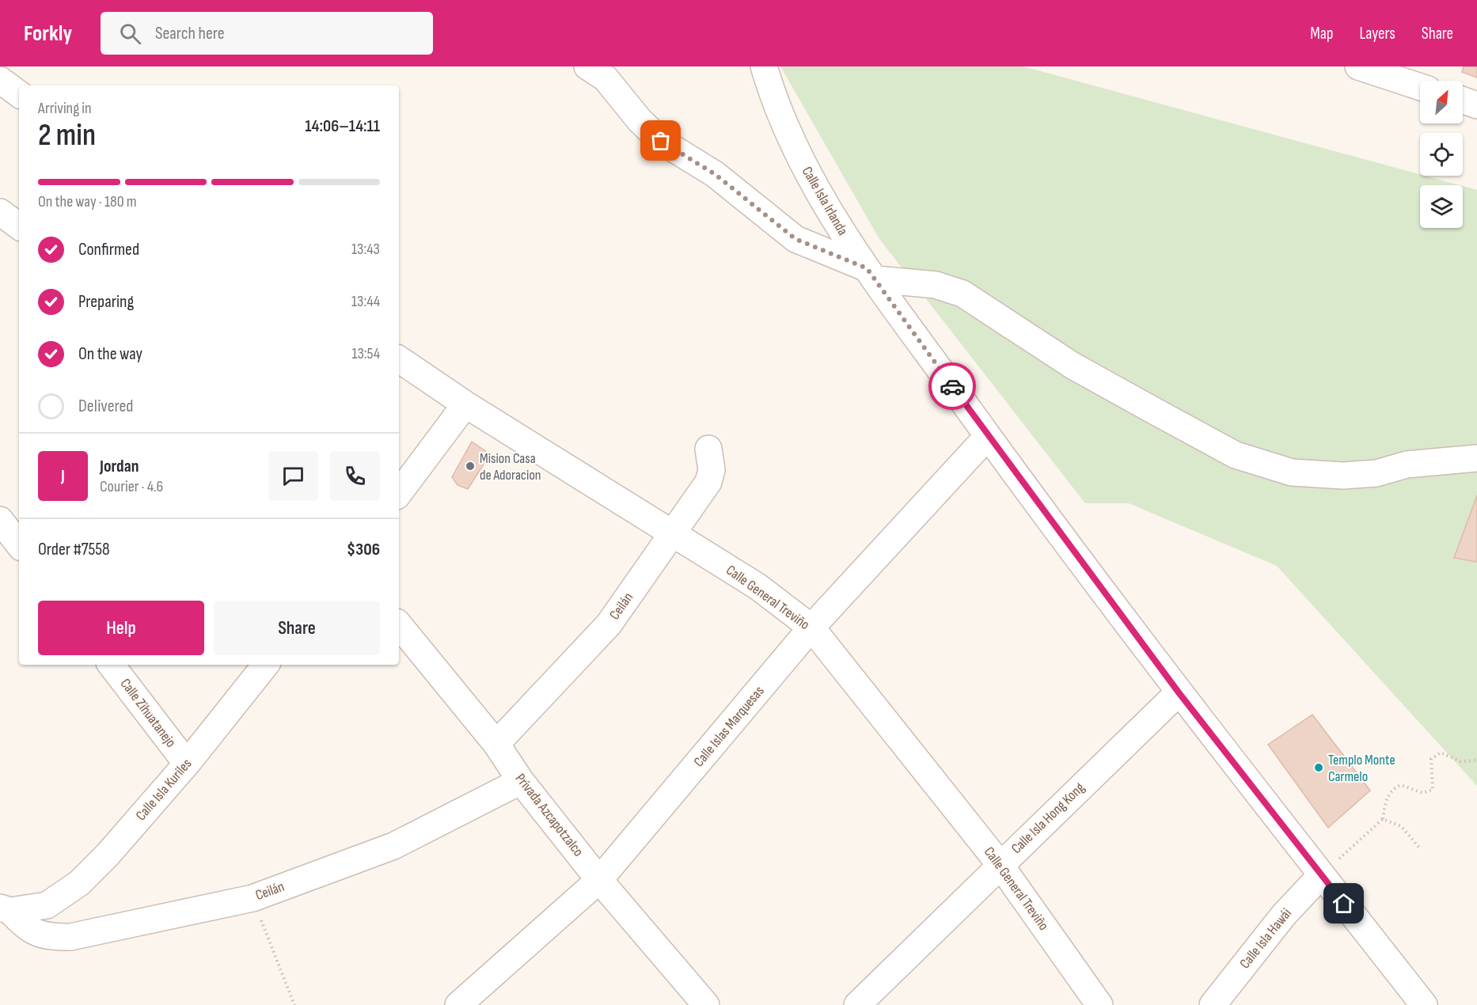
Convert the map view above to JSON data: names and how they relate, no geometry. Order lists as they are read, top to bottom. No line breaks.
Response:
{"streets":{"street":["Calle Isla Irlanda","Calle General Treviño","Ceilán","Calle Zihuatanejo","Calle Islas Marquesas","Calle Isla Kuriles","Privada Azcapotzalco","Calle Isla Hong Kong","Calle Isla Hawái"]},"crossings":[["Calle Isla Irlanda","Calle Islas Marquesas"],["Calle Isla Irlanda","Calle Isla Hong Kong"],["Calle Isla Irlanda","Calle Isla Hawái"],["Calle General Treviño","Ceilán"],["Calle General Treviño","Calle Islas Marquesas"],["Calle General Treviño","Calle Isla Hong Kong"],["Ceilán","Calle Isla Kuriles"],["Ceilán","Privada Azcapotzalco"],["Calle Zihuatanejo","Calle Isla Kuriles"],["Calle Islas Marquesas","Privada Azcapotzalco"]],"places":["Mision Casa de Adoracion","Templo Monte Carmelo"],"north":"top right","page":{"header":"Forkly","search":"Search here","nav":["Map","Layers","Share"],"heading":["2 min","Arriving in","14:06–14:11"],"panel":["Jordan","Courier · 4.6","Order #7558","$306"],"bar":"On the way · 180 m","list":[["Confirmed","13:43"],["Preparing","13:44"],["On the way","13:54"],"Delivered"],"round":"J","buttons":["Help","Share"]}}
